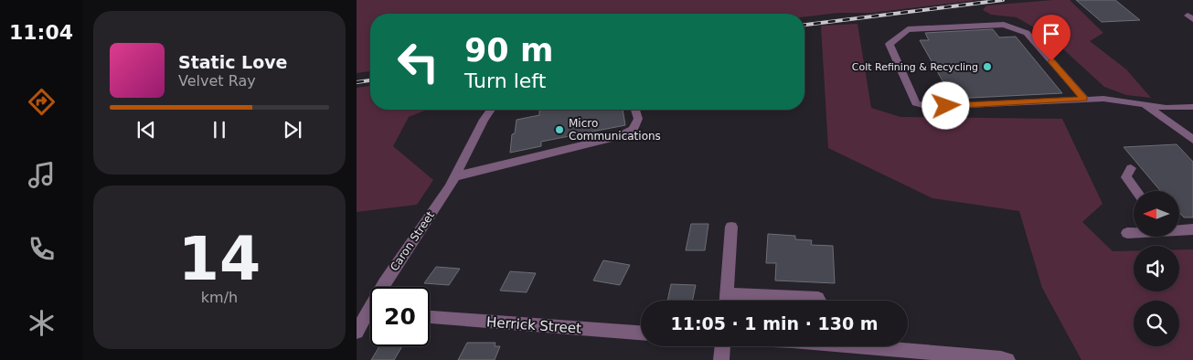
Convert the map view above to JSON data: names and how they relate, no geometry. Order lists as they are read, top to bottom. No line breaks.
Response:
{"streets":{"street":["Caron Street","Herrick Street"]},"places":["Colt Refining & Recycling","Micro Communications"],"north":"left","page":{"tabs":"11:04","turn":["90 m","Turn left"],"song":["Static Love","Velvet Ray"],"tile":["14","km/h"],"limit":"20","trip":"11:05 · 1 min · 130 m"}}
